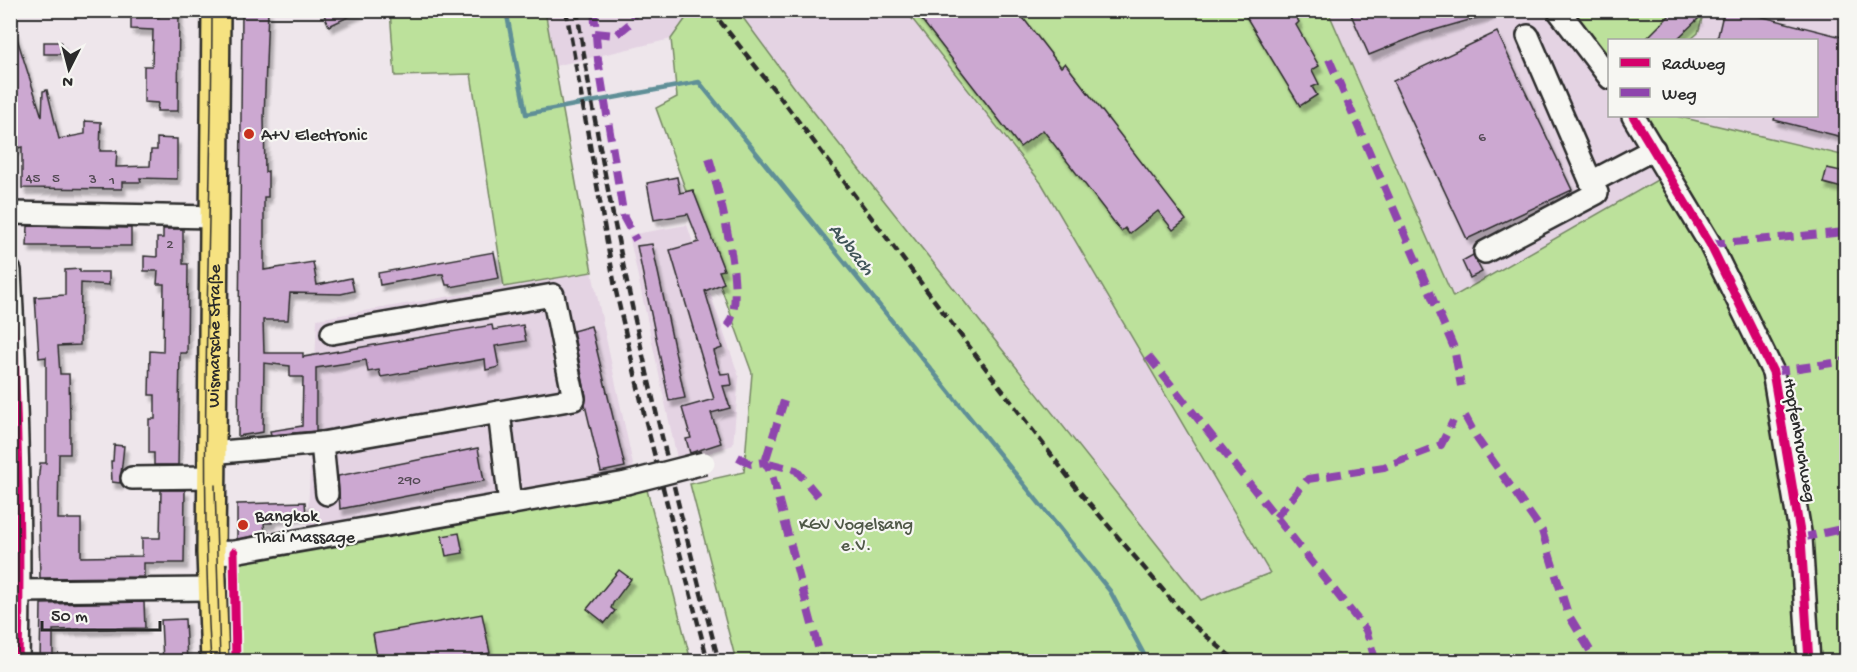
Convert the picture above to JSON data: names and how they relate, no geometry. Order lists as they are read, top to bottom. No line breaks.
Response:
{"streets":{"main road":["Wismarsche Straße"],"street":["Hopfenbruchweg"]},"water":["Aubach"],"parks":["KGV Vogelsang e.V."],"places":["A+V Electronic","Bangkok Thai Massage"],"house_numbers":["6","45","5","3","1","2","290"],"legend":["Radweg","Weg"],"scale_bar":"50 m","north":"bottom"}
